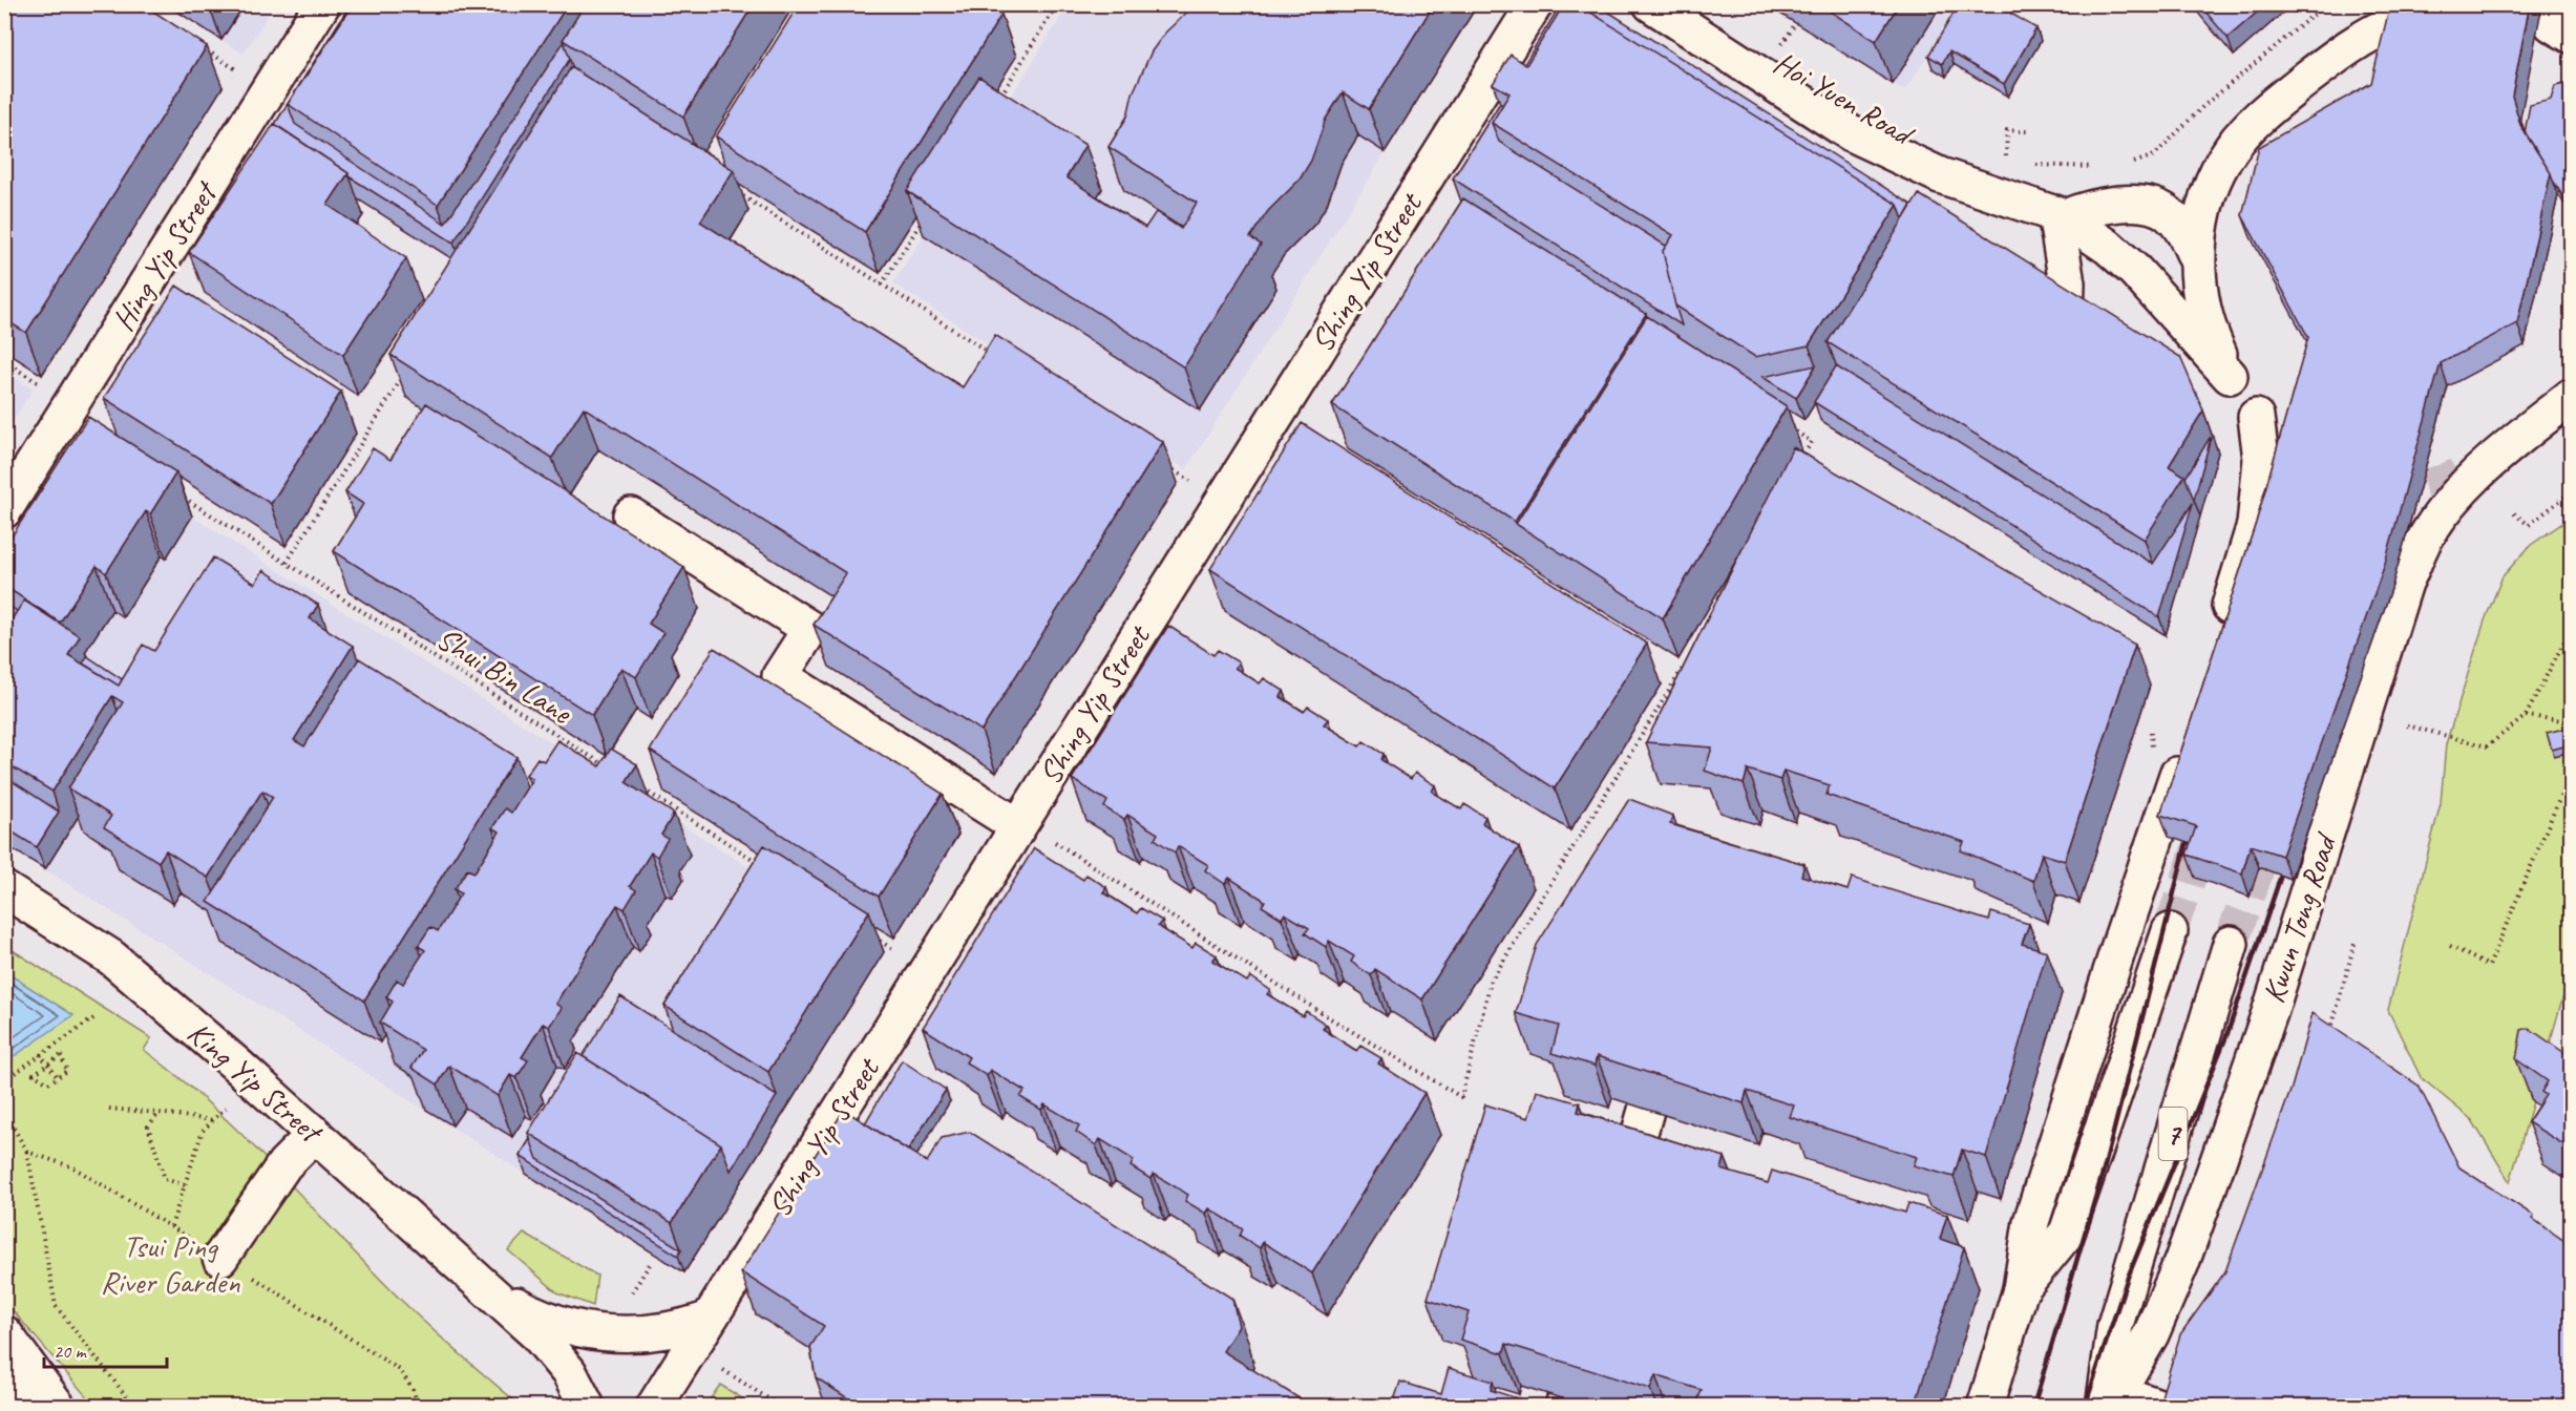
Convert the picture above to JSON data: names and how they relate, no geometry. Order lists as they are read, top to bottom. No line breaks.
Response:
{"streets":{"main road":["Hoi Yuen Road","Hing Yip Street","Shing Yip Street","Kwun Tong Road","King Yip Street","7"],"path":["Shui Bin Lane"]},"crossings":[["Shing Yip Street","King Yip Street"]],"parks":["Tsui Ping River Garden"],"scale_bar":"20 m"}
